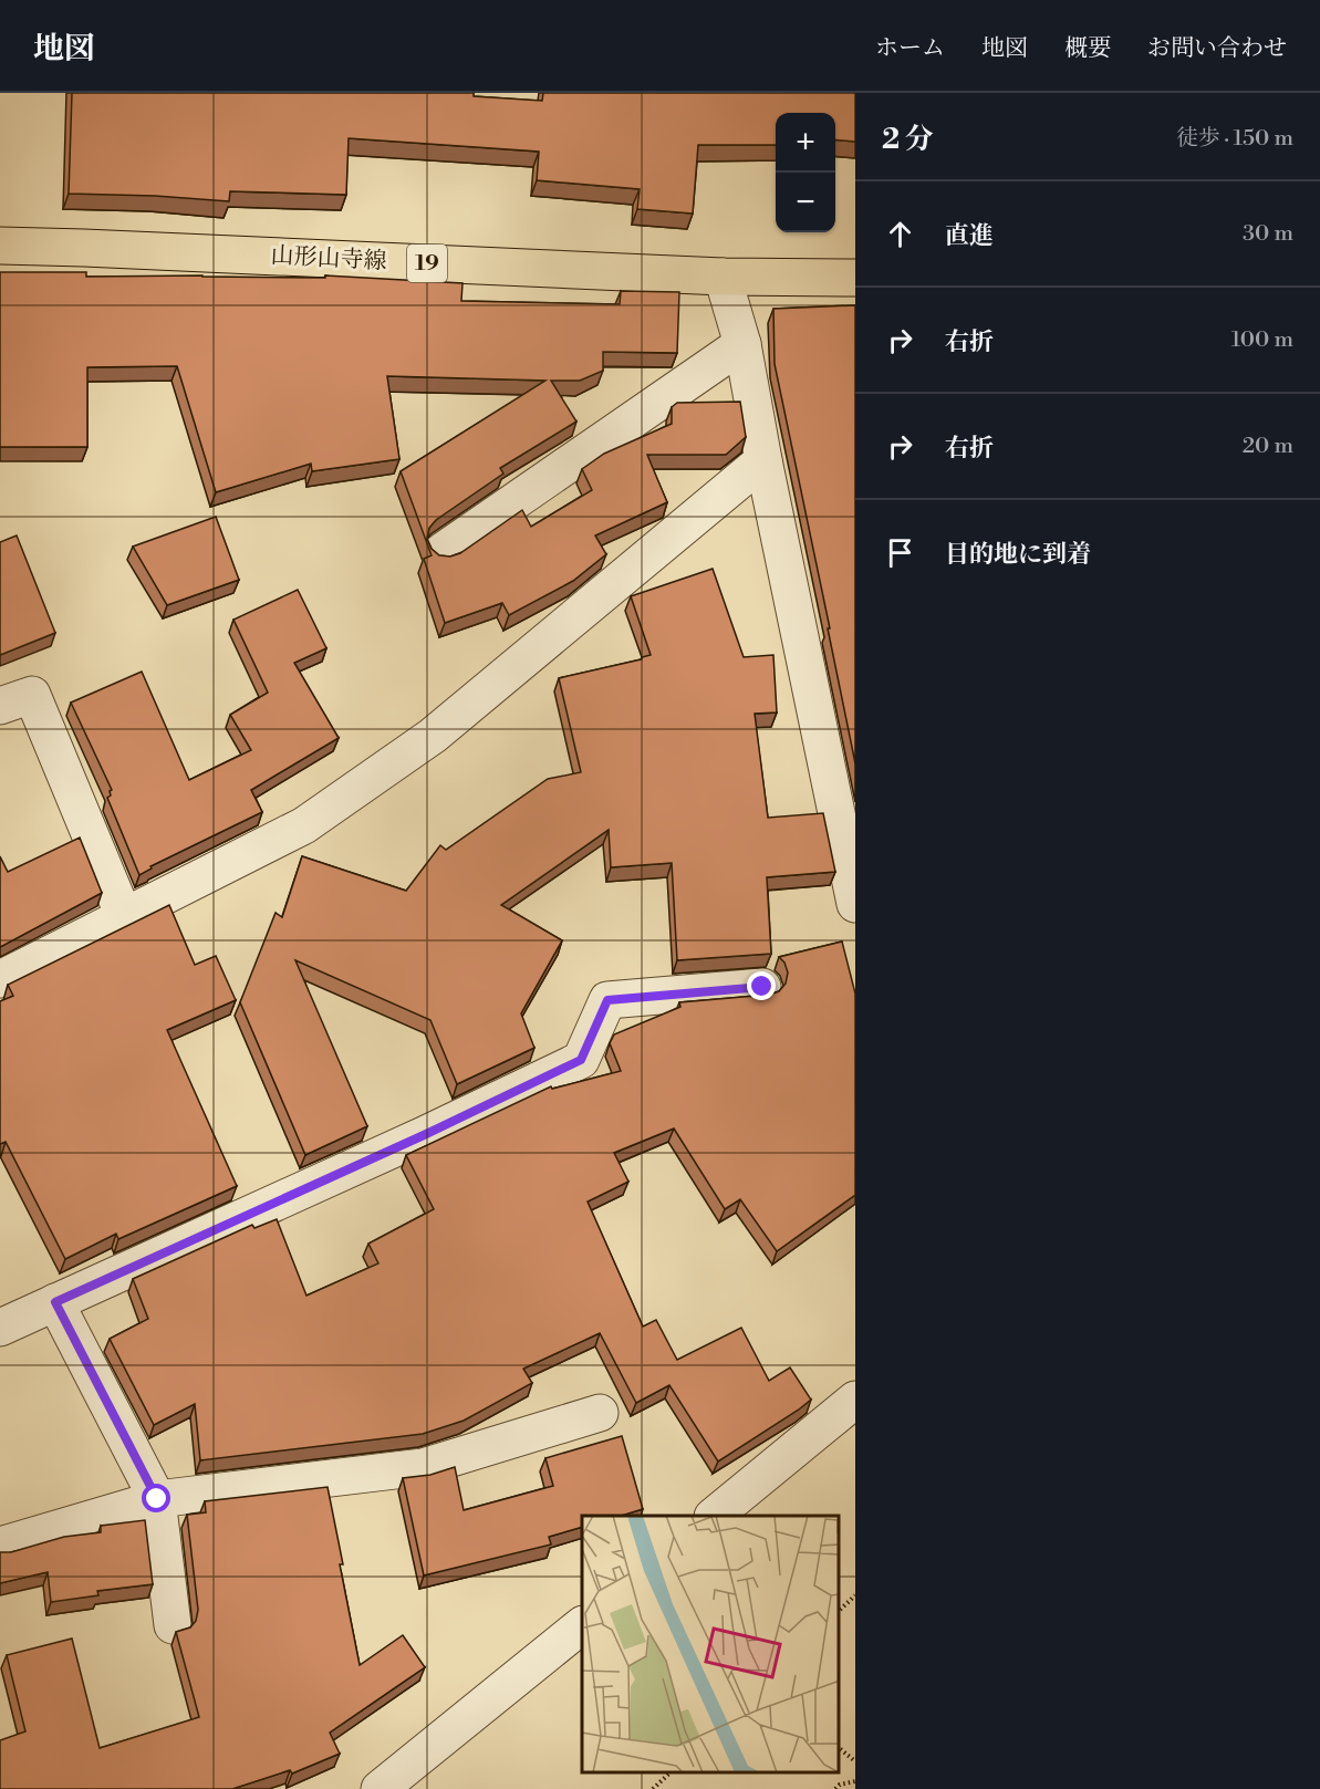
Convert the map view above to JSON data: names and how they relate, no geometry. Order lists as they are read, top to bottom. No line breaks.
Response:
{"streets":{"main road":["山形山寺線","19"]},"page":{"header":"地図","nav":["ホーム","地図","概要","お問い合わせ"],"heading":["2 分","徒歩 · 150 m"],"map_buttons":["+","−"],"list":[["直進","30 m"],["右折","100 m"],["右折","20 m"],"目的地に到着"]}}
